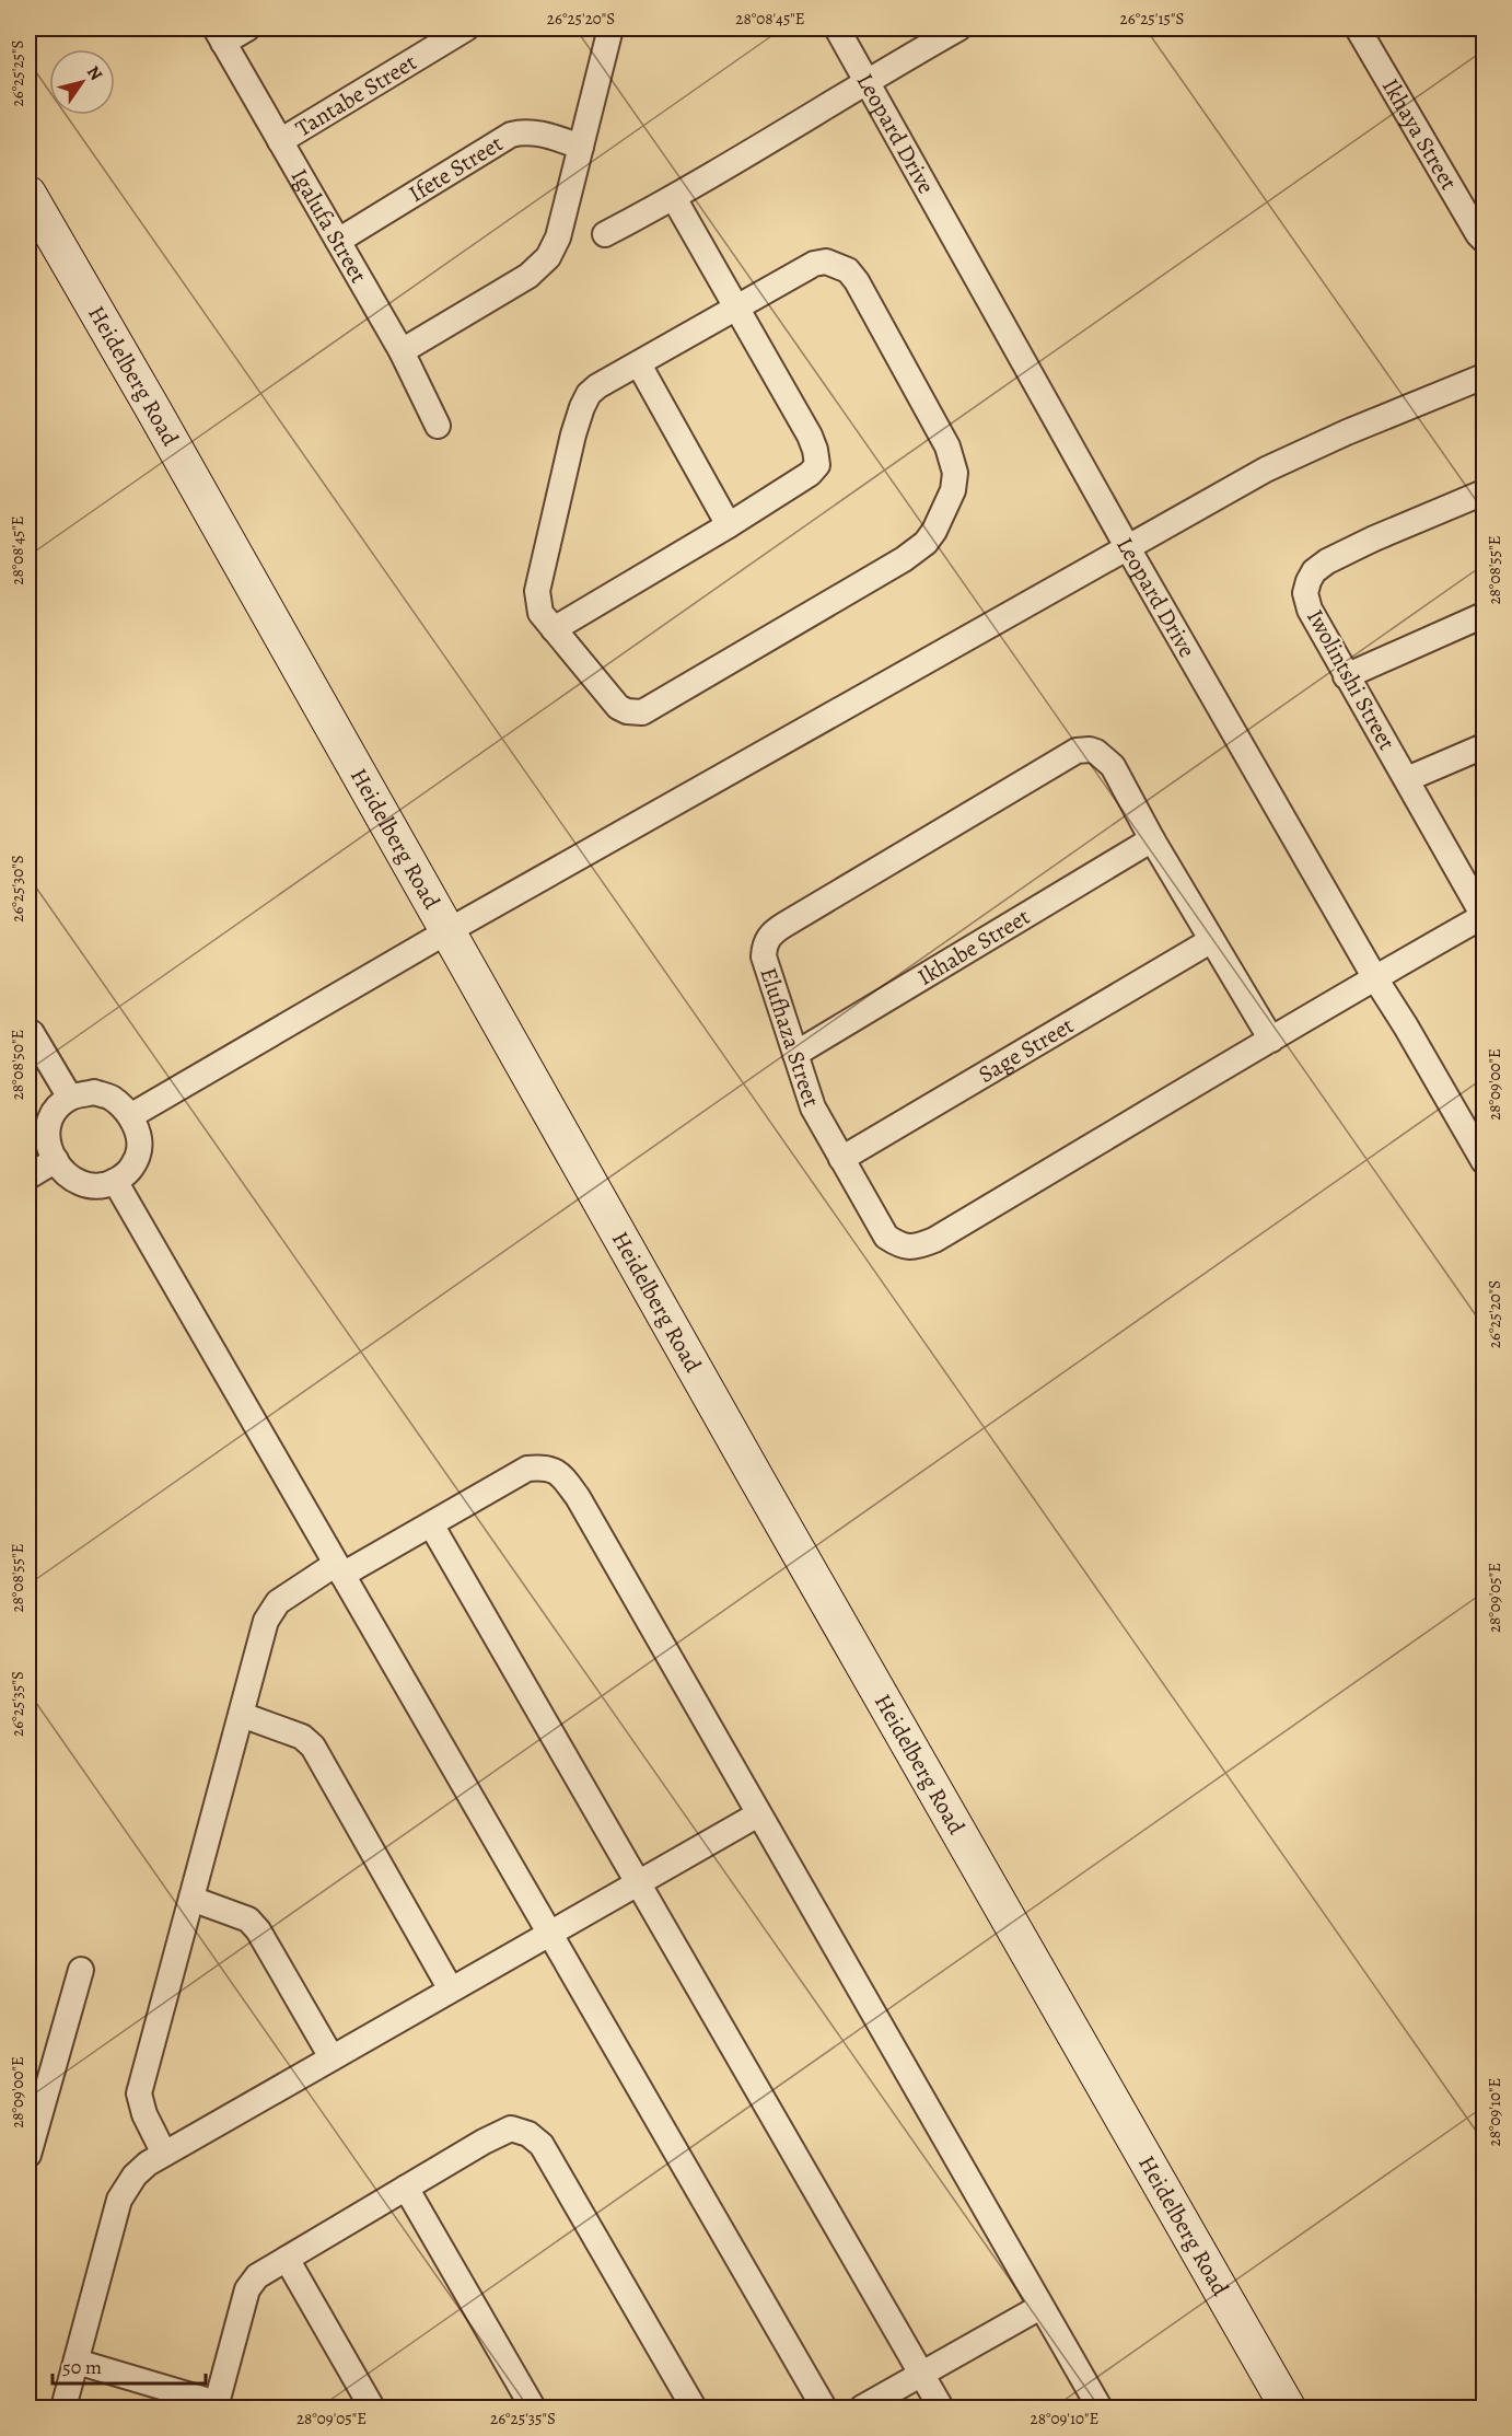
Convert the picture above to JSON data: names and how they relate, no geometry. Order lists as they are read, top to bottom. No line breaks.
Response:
{"streets":{"main road":["Heidelberg Road"],"street":["Tantabe Street","Leopard Drive","Ikhaya Street","Ifete Street","Igalufa Street","Iwolintshi Street","Ikhabe Street","Elufhaza Street","Sage Street"]},"crossings":[["Tantabe Street","Igalufa Street"],["Leopard Drive","Iwolintshi Street"],["Leopard Drive","Elufhaza Street"],["Ifete Street","Igalufa Street"],["Iwolintshi Street","Elufhaza Street"],["Ikhabe Street","Elufhaza Street"],["Elufhaza Street","Sage Street"]],"scale_bar":"50 m","north":"top right","coordinates":["26°25'20\"S","28°08'45\"E","26°25'15\"S","26°25'25\"S","28°08'55\"E","26°25'30\"S","28°08'50\"E","28°09'00\"E","28°09'05\"E","26°25'35\"S","28°09'10\"E"]}
